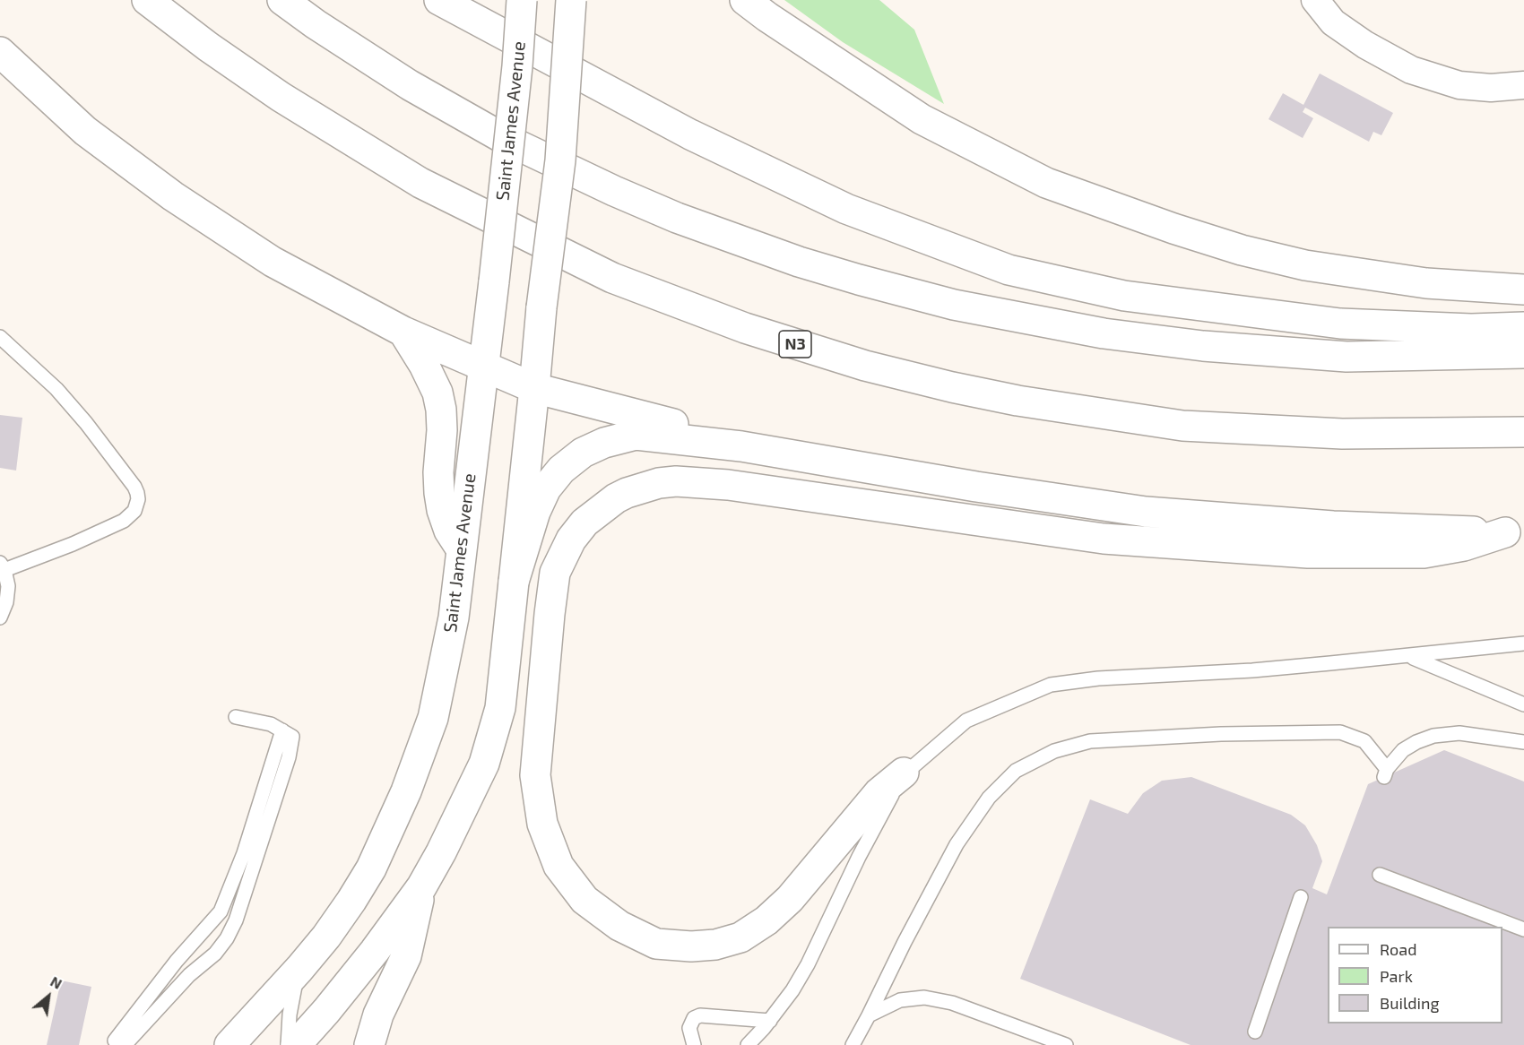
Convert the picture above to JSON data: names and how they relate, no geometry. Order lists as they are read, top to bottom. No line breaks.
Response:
{"streets":{"main road":["Saint James Avenue","N3"]},"legend":["Road","Park","Building"],"north":"top right"}
